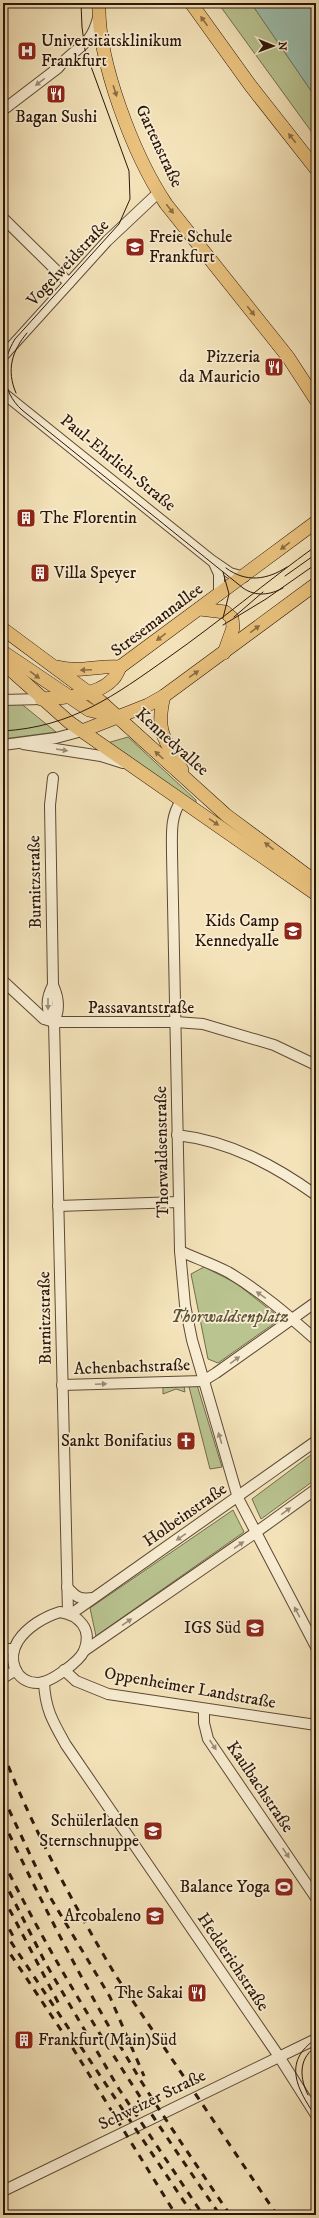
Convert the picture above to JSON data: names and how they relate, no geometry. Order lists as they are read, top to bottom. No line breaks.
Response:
{"streets":{"main road":["Gartenstraße","Stresemannallee","Kennedyallee"],"street":["Vogelweidstraße","Paul-Ehrlich-Straße","Burnitzstraße","Passavantstraße","Thorwaldsenstraße","Achenbachstraße","Holbeinstraße","Oppenheimer Landstraße","Kaulbachstraße","Hedderichstraße","Schweizer Straße"]},"crossings":[["Gartenstraße","Vogelweidstraße"],["Paul-Ehrlich-Straße","Stresemannallee"],["Stresemannallee","Kennedyallee"],["Burnitzstraße","Passavantstraße"],["Burnitzstraße","Achenbachstraße"],["Burnitzstraße","Holbeinstraße"],["Burnitzstraße","Oppenheimer Landstraße"],["Burnitzstraße","Hedderichstraße"],["Passavantstraße","Thorwaldsenstraße"],["Thorwaldsenstraße","Achenbachstraße"],["Thorwaldsenstraße","Holbeinstraße"],["Holbeinstraße","Oppenheimer Landstraße"],["Holbeinstraße","Hedderichstraße"],["Oppenheimer Landstraße","Kaulbachstraße"],["Oppenheimer Landstraße","Hedderichstraße"],["Hedderichstraße","Schweizer Straße"]],"one_way":["Gartenstraße","Achenbachstraße","Kaulbachstraße"],"parks":["Thorwaldsenplatz"],"places":{"hospital":["Universitätsklinikum Frankfurt"],"restaurant":["Bagan Sushi","Pizzeria da Mauricio","The Sakai"],"school or university":["Freie Schule Frankfurt","Kids Camp Kennedyalle","IGS Süd","Schülerladen Sternschnuppe","Arcobaleno"],"building":["The Florentin","Villa Speyer","Frankfurt(Main)Süd"],"church":["Sankt Bonifatius"],"sports":["Balance Yoga"]},"north":"right"}
